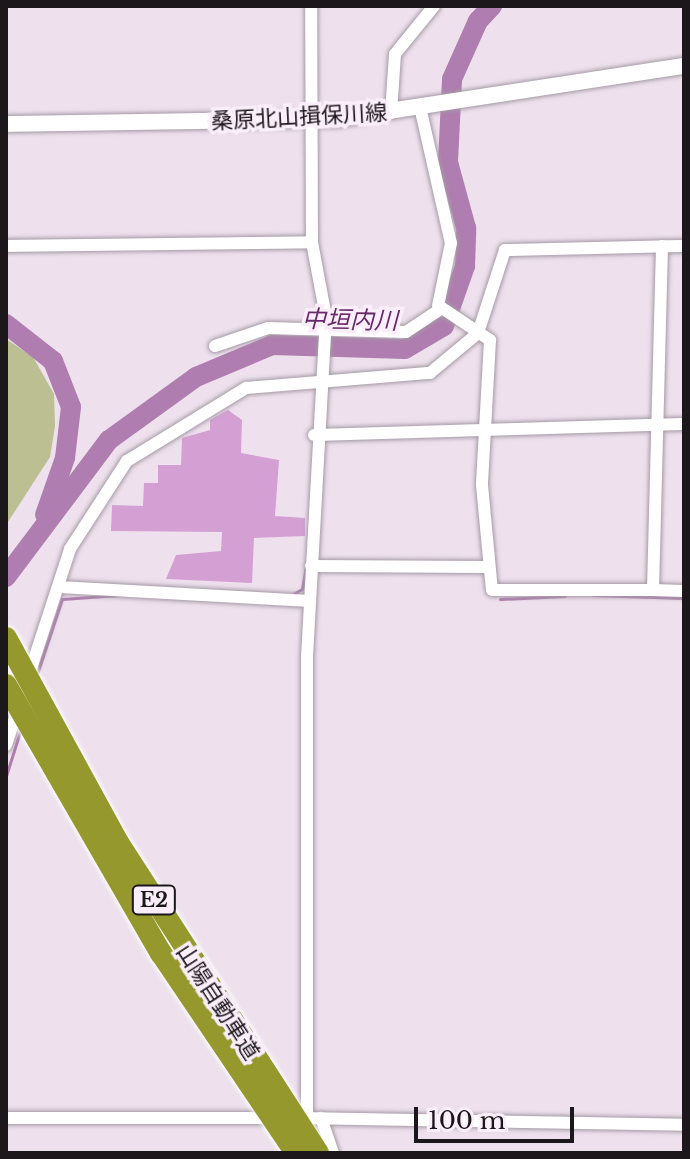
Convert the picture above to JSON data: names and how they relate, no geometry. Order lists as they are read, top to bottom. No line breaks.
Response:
{"streets":{"highway":["E2","山陽自動車道"],"main road":["桑原北山揖保川線"]},"water":["中垣内川"],"scale_bar":"100 m"}
